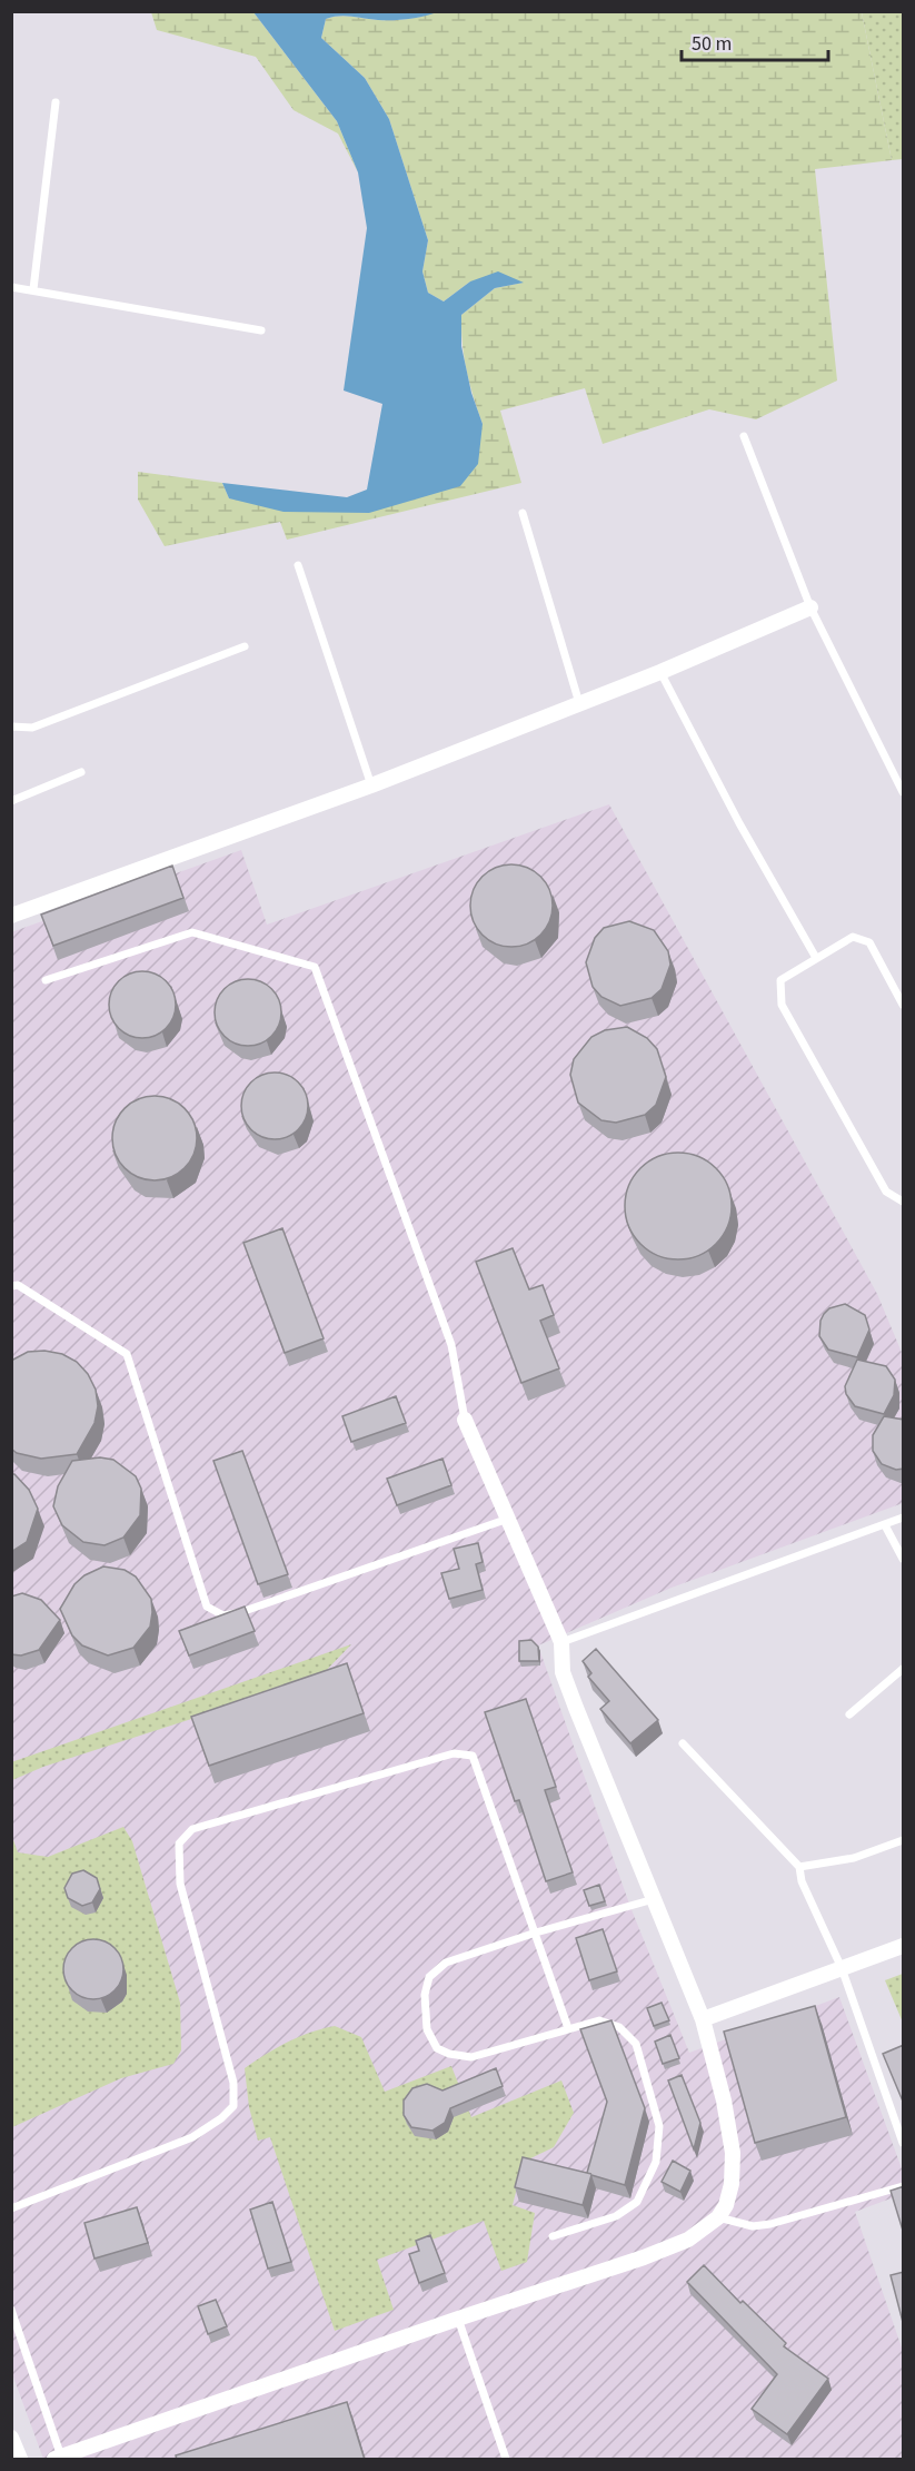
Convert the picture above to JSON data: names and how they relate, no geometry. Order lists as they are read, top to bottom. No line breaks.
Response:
{"scale_bar":"50 m"}
